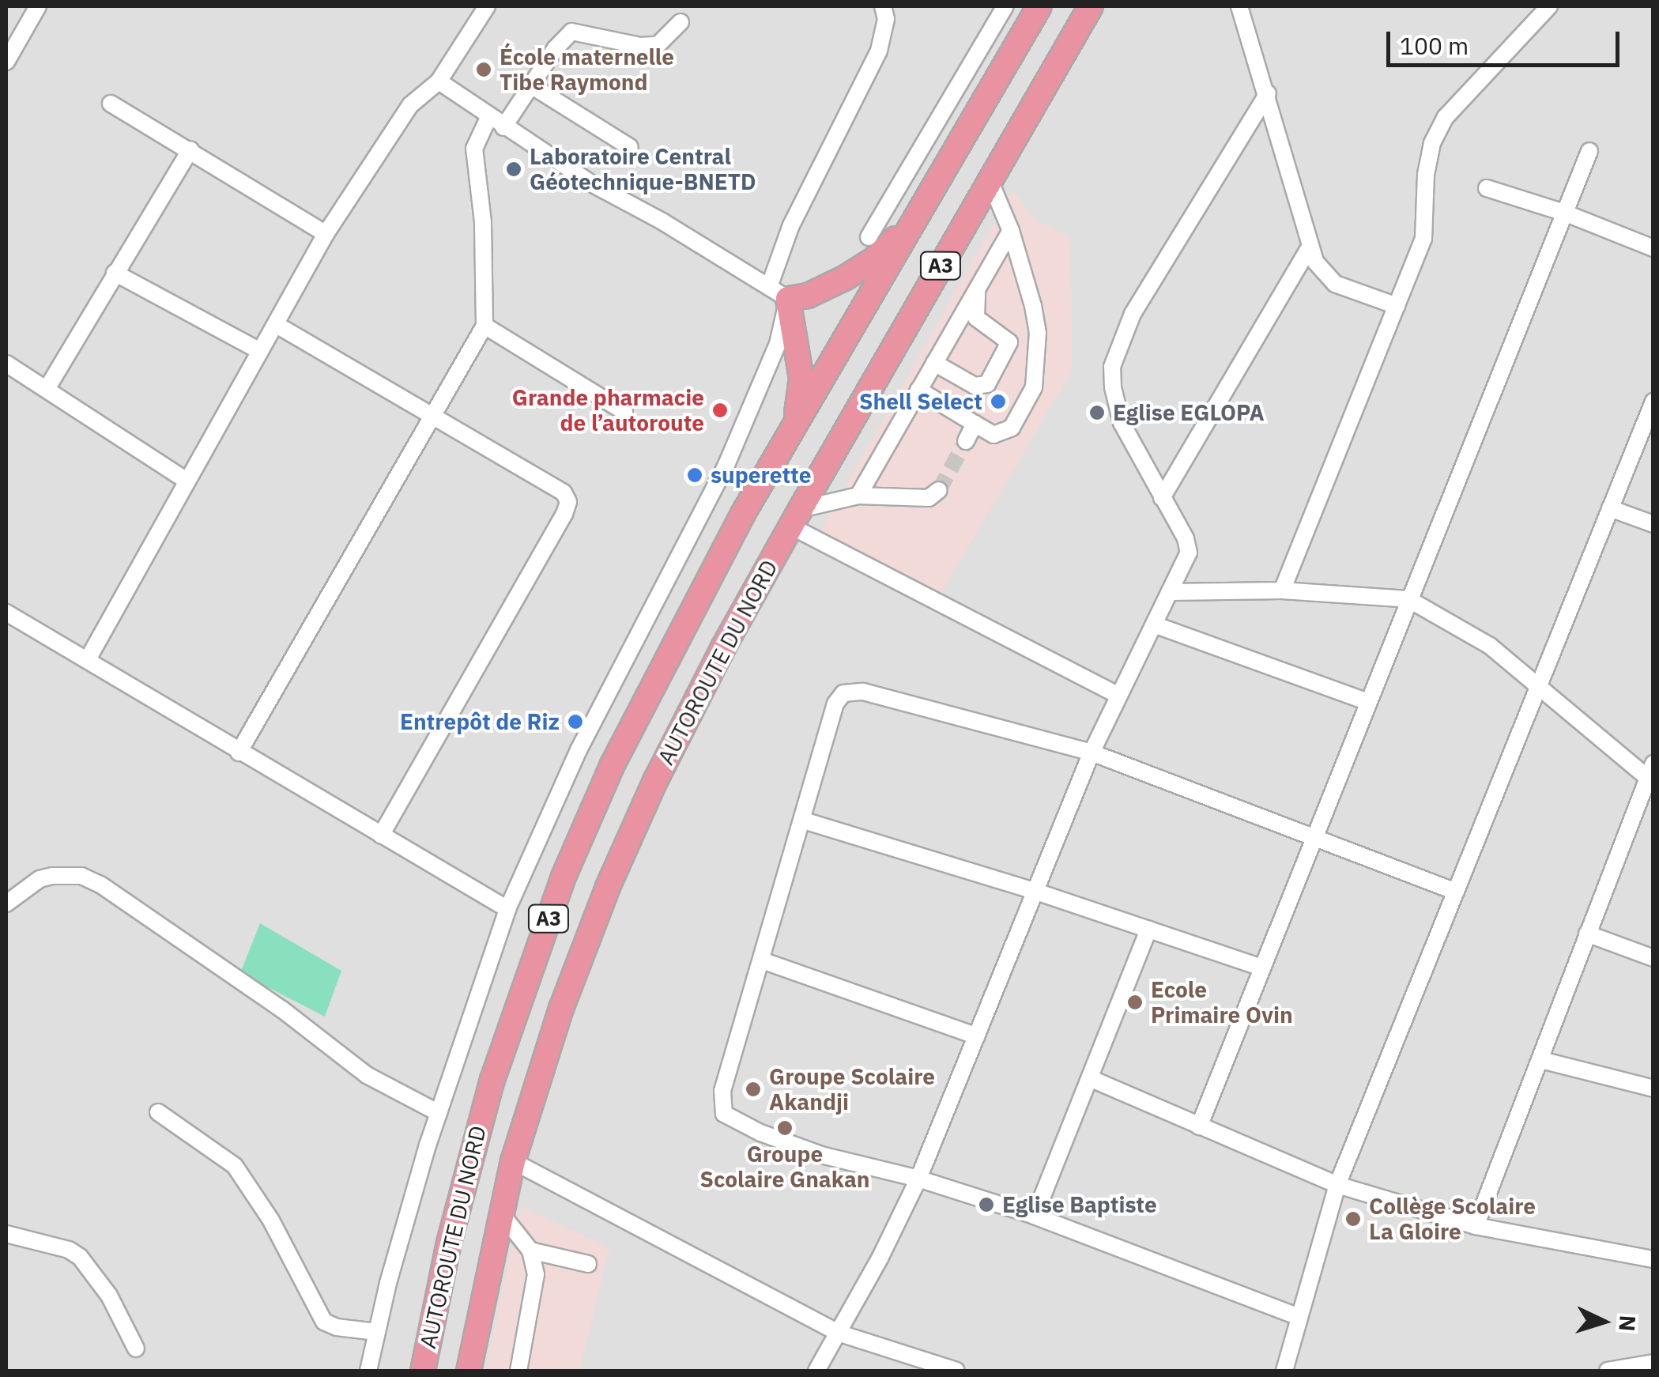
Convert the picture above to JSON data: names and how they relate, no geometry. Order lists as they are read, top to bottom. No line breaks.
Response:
{"streets":{"highway":["A3","AUTOROUTE DU NORD"]},"places":["École maternelle Tibe Raymond","Laboratoire Central Géotechnique-BNETD","Shell Select","Grande pharmacie de l’autoroute","Eglise EGLOPA","superette","Entrepôt de Riz","Ecole Primaire Ovin","Groupe Scolaire Akandji","Groupe Scolaire Gnakan","Eglise Baptiste","Collège Scolaire La Gloire"],"scale_bar":"100 m","north":"right"}
